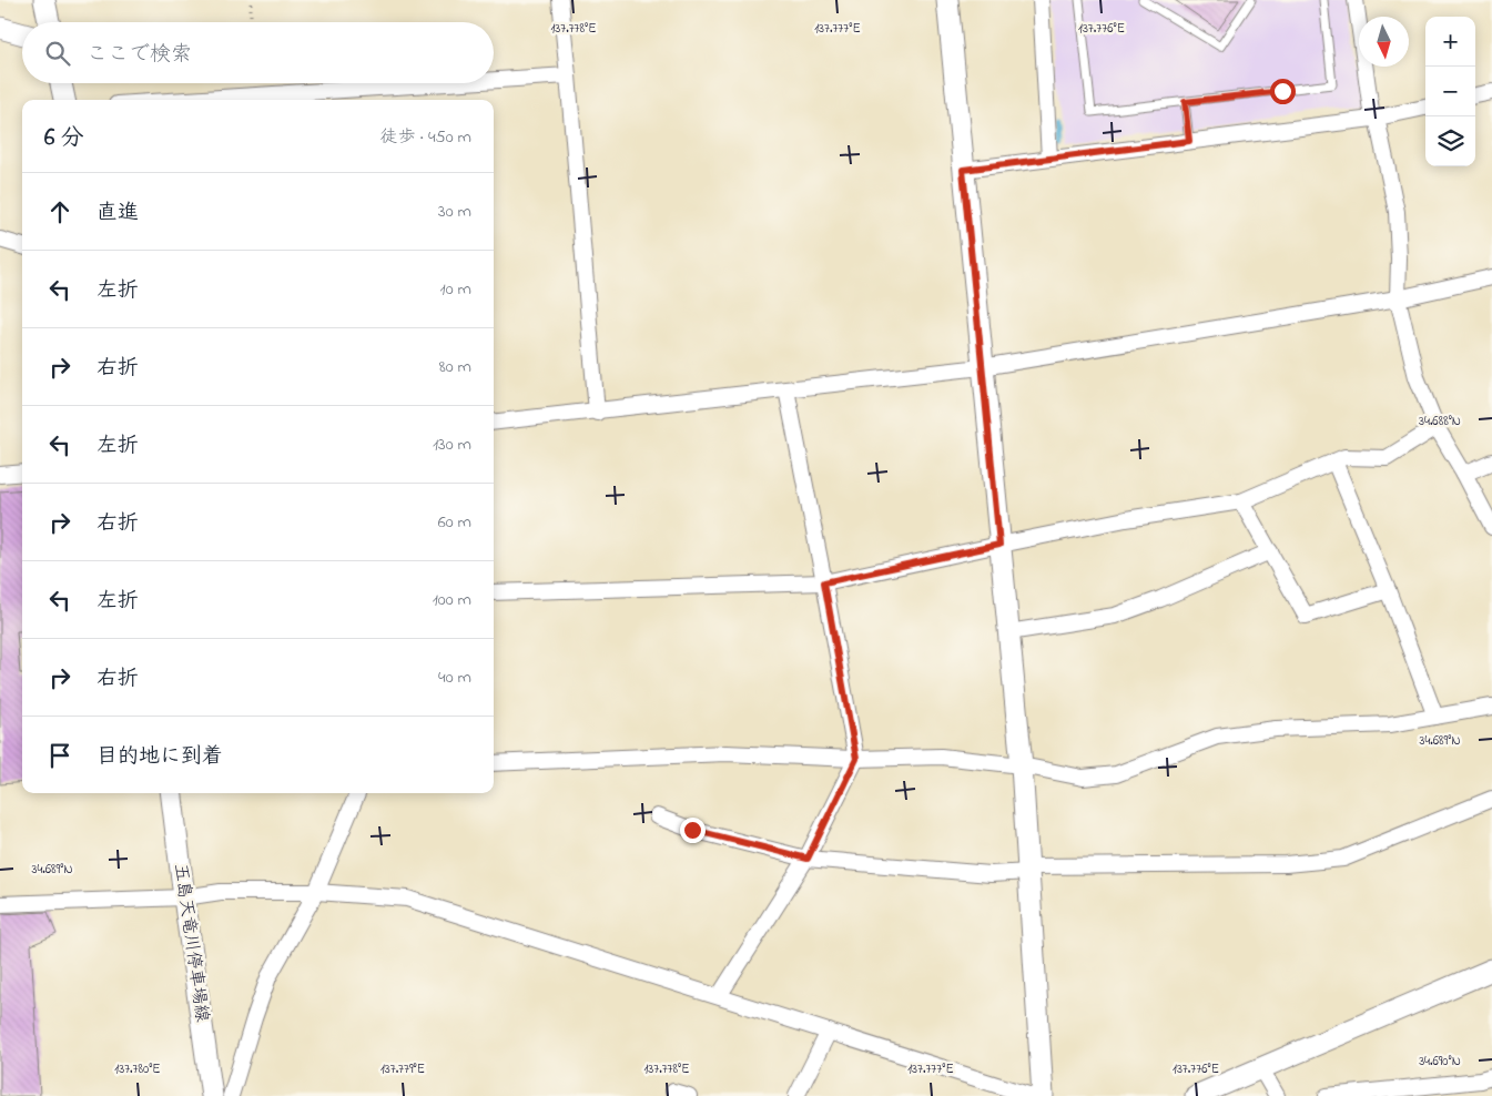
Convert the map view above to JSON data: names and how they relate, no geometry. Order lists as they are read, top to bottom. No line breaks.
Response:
{"streets":{"street":["五島天竜川停車場線"]},"north":"bottom","page":{"map_buttons":["+","−"],"search":"ここで検索","heading":["6 分","徒歩 · 450 m"],"list":[["直進","30 m"],["左折","10 m"],["右折","80 m"],["左折","130 m"],["右折","60 m"],["左折","100 m"],["右折","40 m"],"目的地に到着"]},"coordinates":["137.778°E","137.777°E","137.776°E","34.688°N","34.689°N","34.690°N","137.780°E","137.779°E"]}
